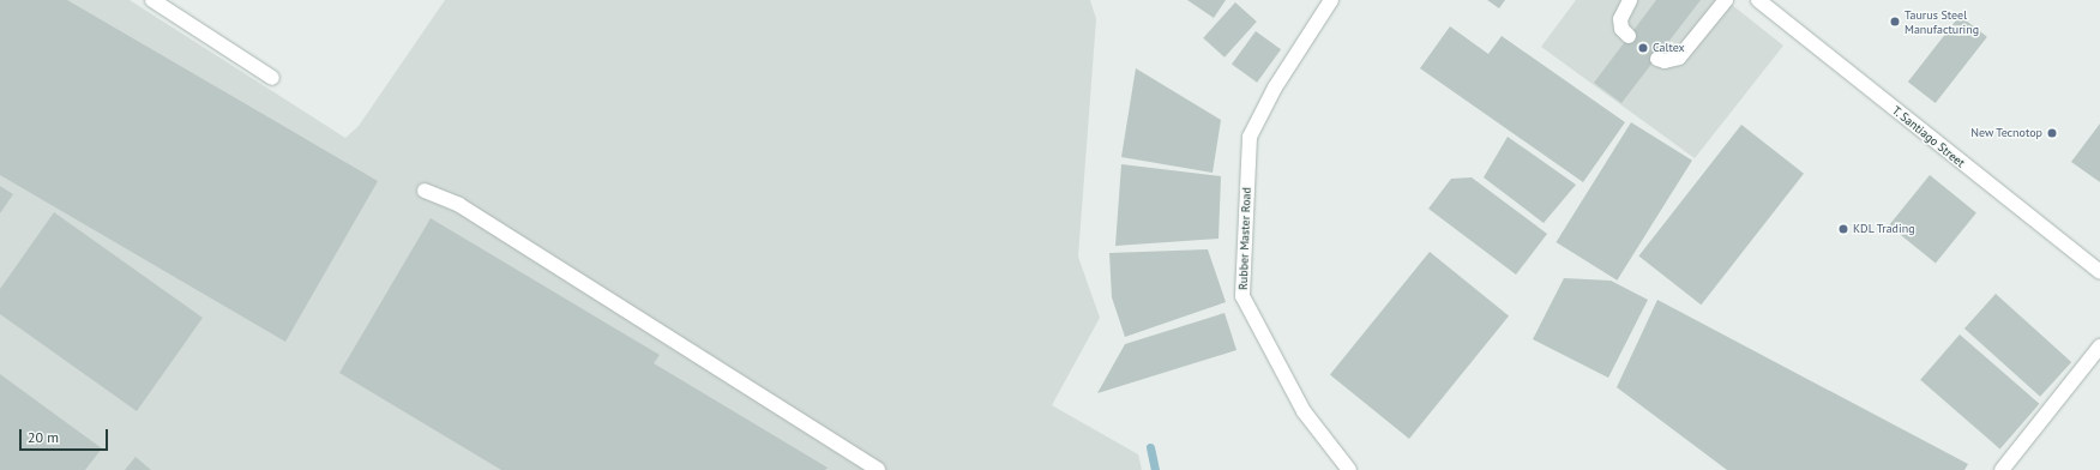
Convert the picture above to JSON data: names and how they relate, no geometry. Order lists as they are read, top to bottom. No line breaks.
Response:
{"streets":{"street":["T. Santiago Street","Rubber Master Road"]},"places":["Taurus Steel Manufacturing","Caltex","New Tecnotop","KDL Trading"],"scale_bar":"20 m"}
